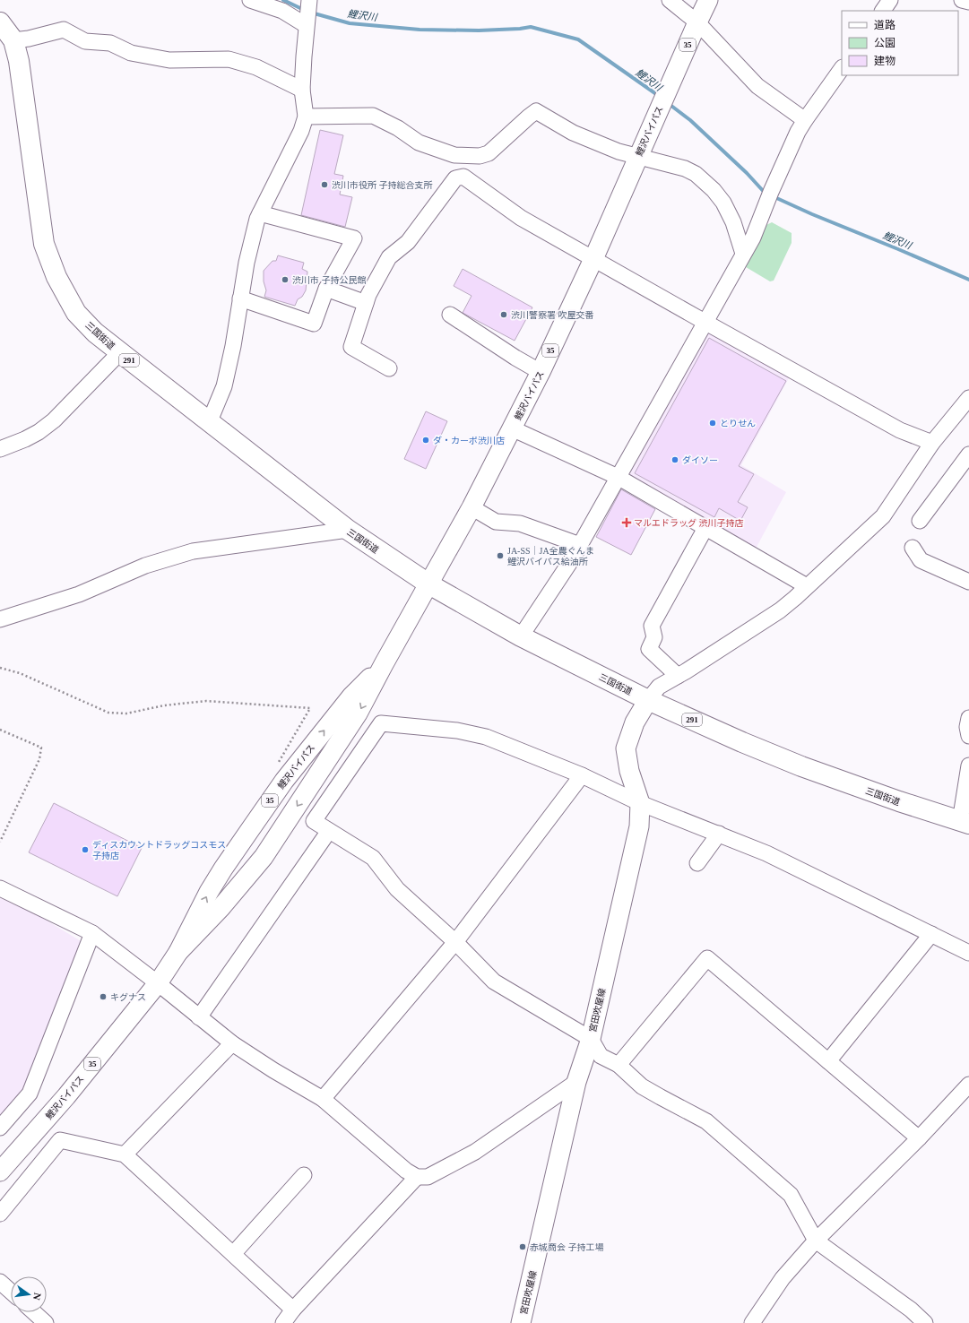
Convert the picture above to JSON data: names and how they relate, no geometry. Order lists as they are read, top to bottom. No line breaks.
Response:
{"streets":{"highway":["三国街道","291"],"main road":["35","鯉沢バイパス","宮田吹屋線"]},"crossings":[["鯉沢バイパス","三国街道"],["三国街道","宮田吹屋線"]],"water":["鯉沢川"],"places":{"other":["渋川市役所 子持総合支所","渋川市 子持公民館","渋川警察署 吹屋交番","とりせん","ダ・カーポ渋川店","ダイソー","JA-SS｜JA全農ぐんま 鯉沢バイパス給油所","ディスカウントドラッグコスモス 子持店","キグナス","赤城商会 子持工場"],"health":["マルエドラッグ 渋川子持店"]},"legend":["道路","公園","建物"],"north":"right"}
